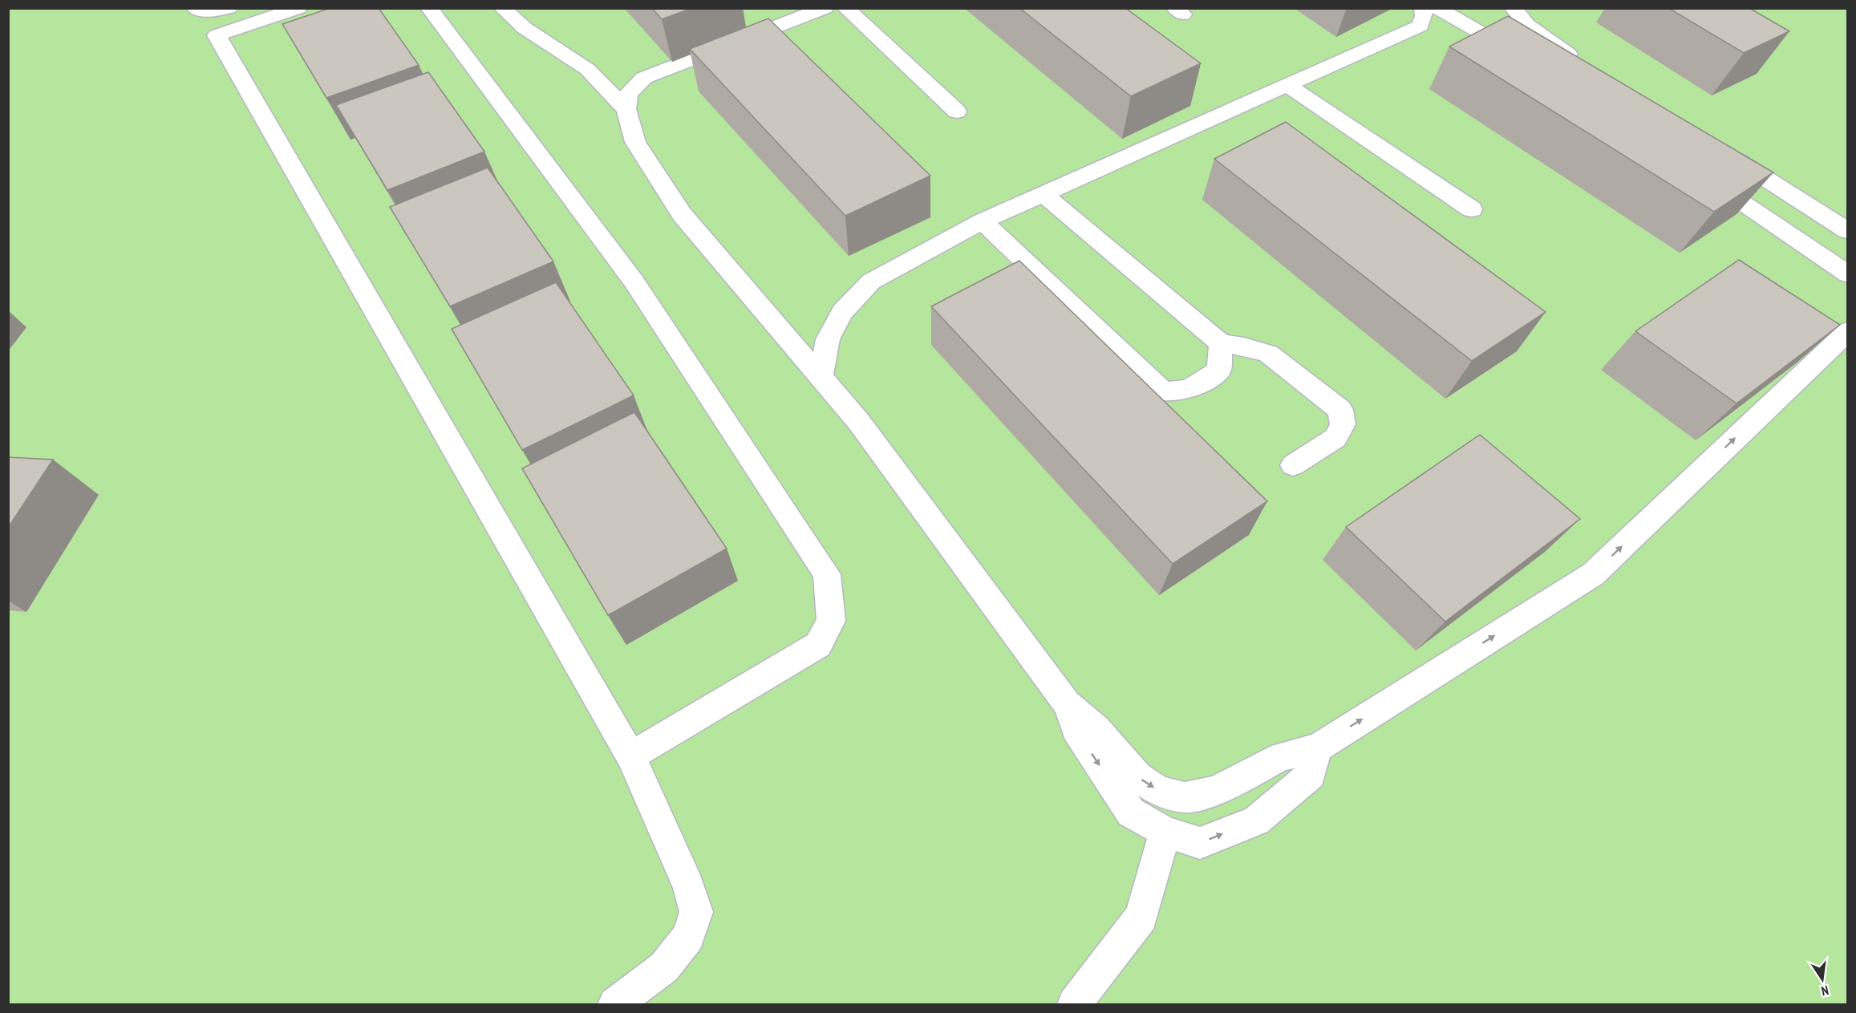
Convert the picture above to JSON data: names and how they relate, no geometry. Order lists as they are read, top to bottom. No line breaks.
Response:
{"north":"bottom"}
